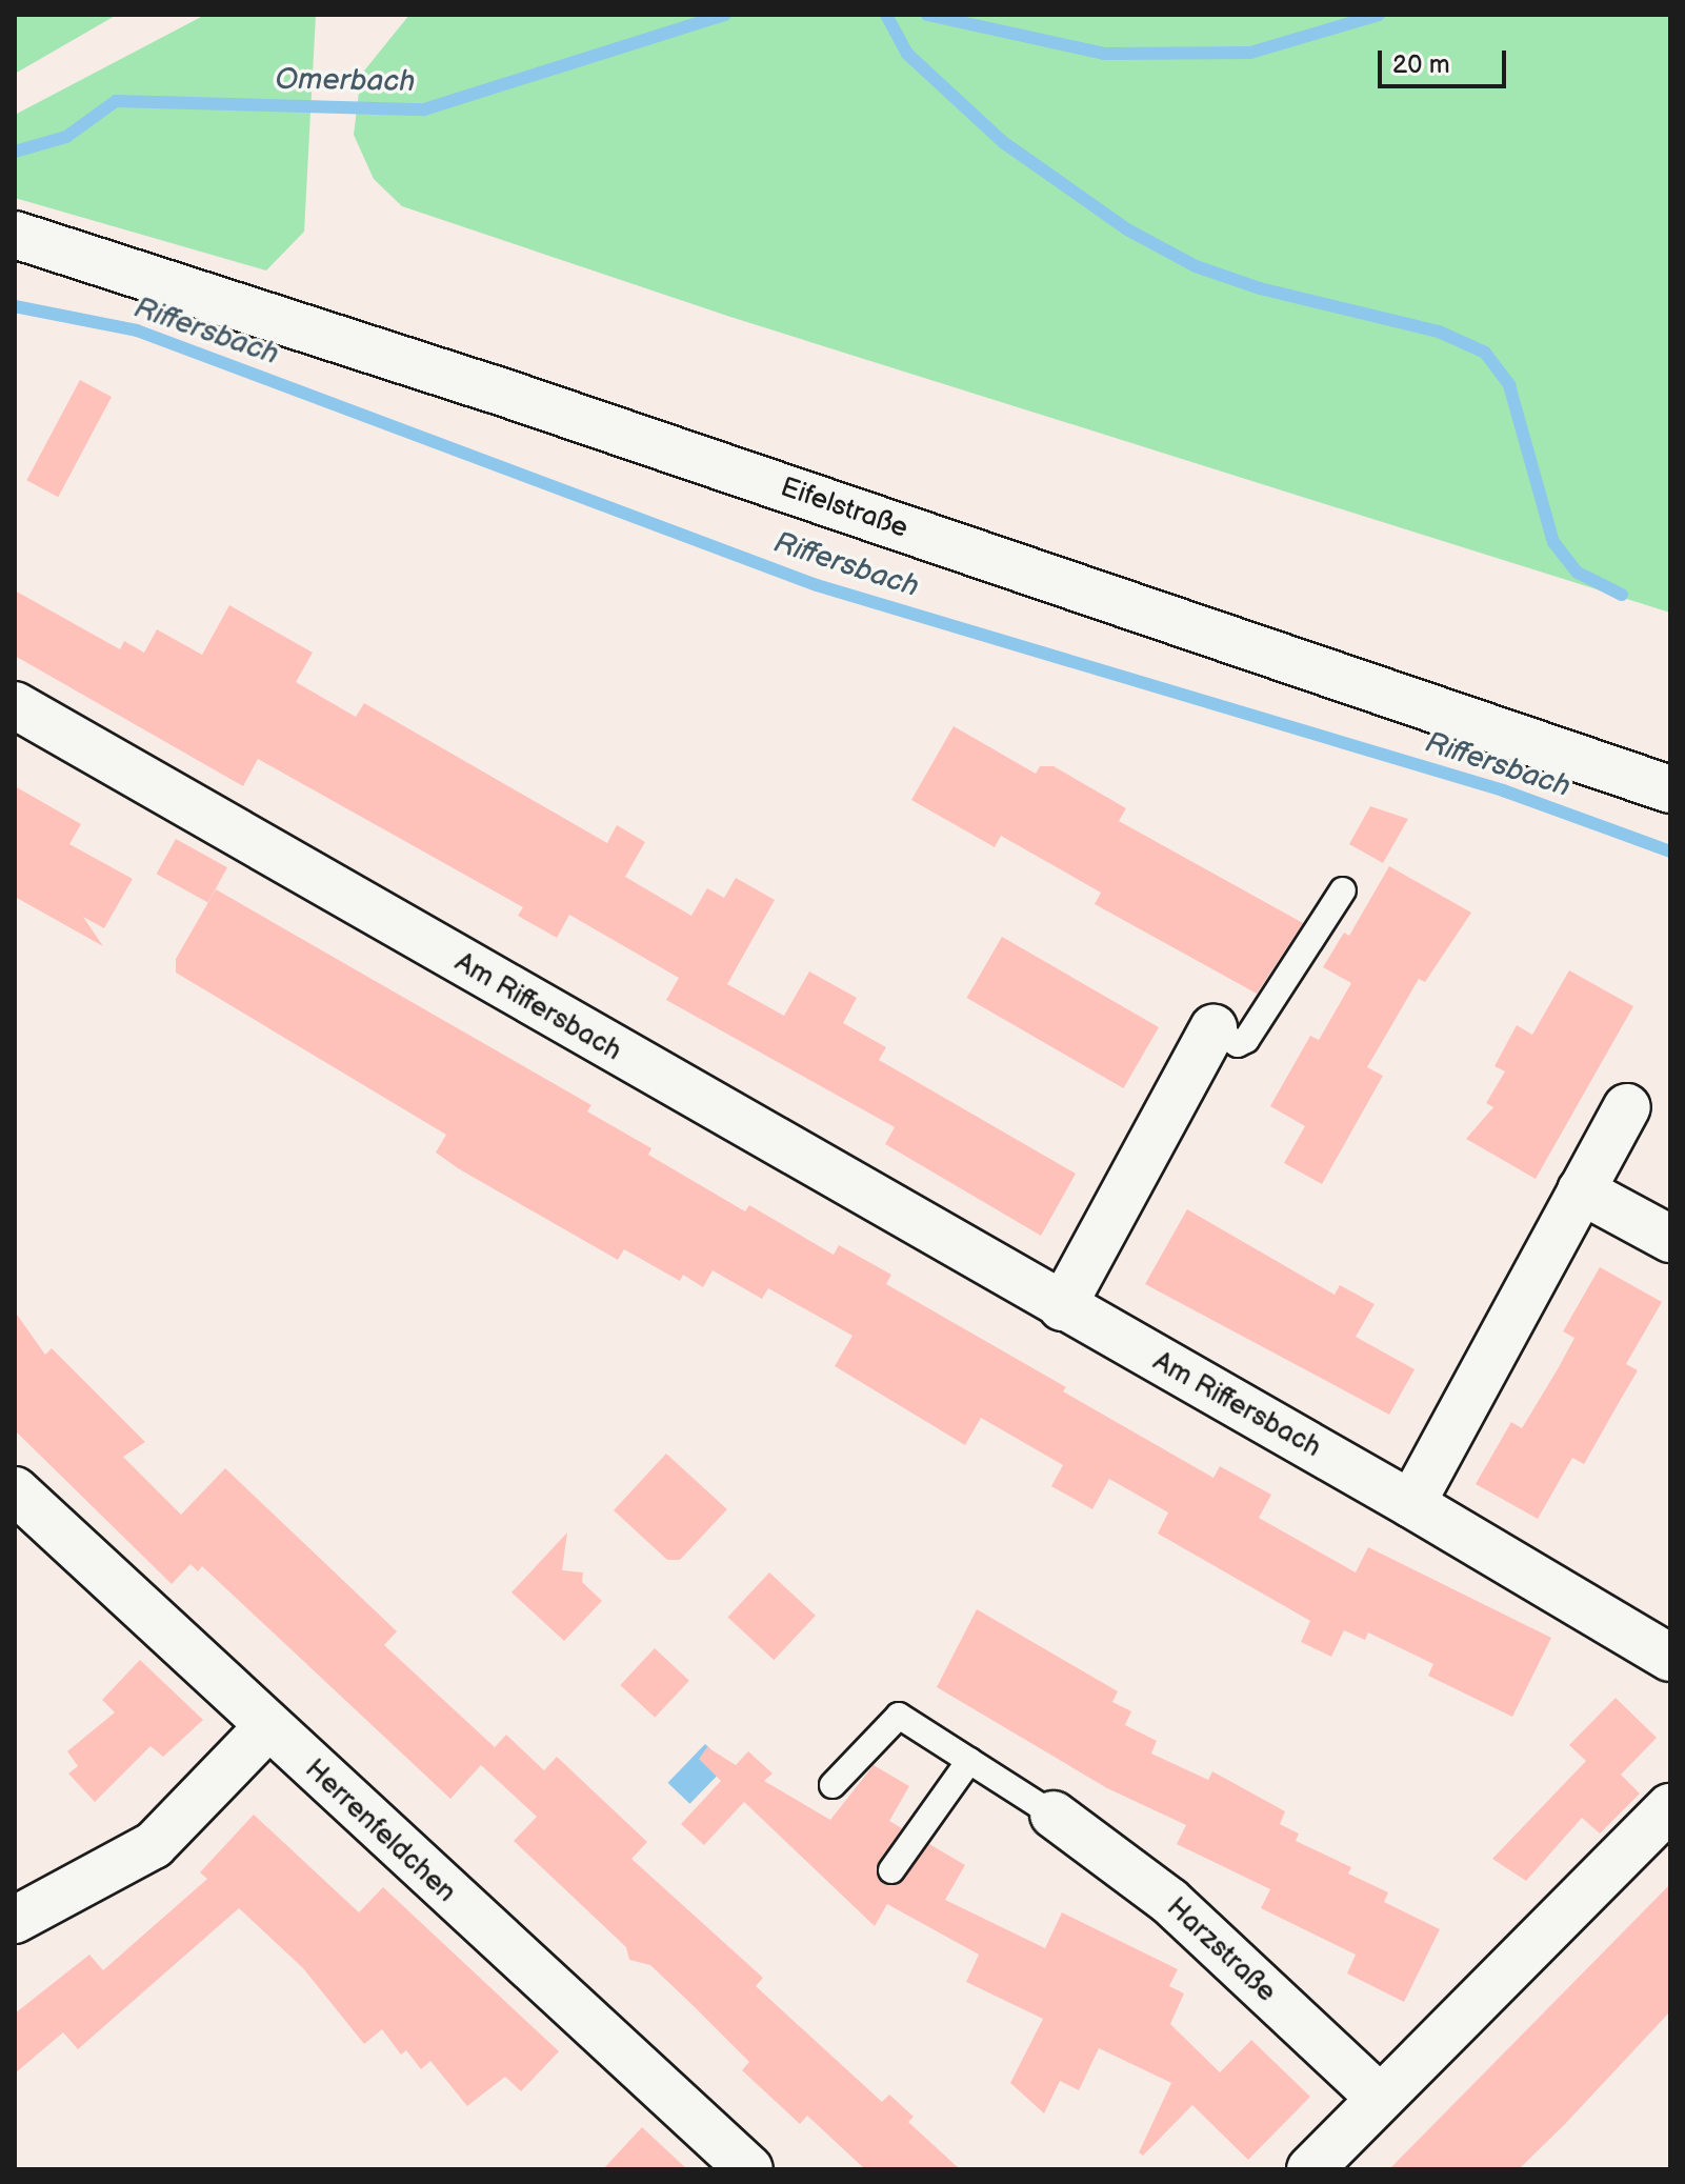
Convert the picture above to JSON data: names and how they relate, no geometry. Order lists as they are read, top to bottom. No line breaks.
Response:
{"streets":{"street":["Eifelstraße","Am Riffersbach","Herrenfeldchen","Harzstraße"]},"water":["Omerbach","Riffersbach"],"scale_bar":"20 m"}
